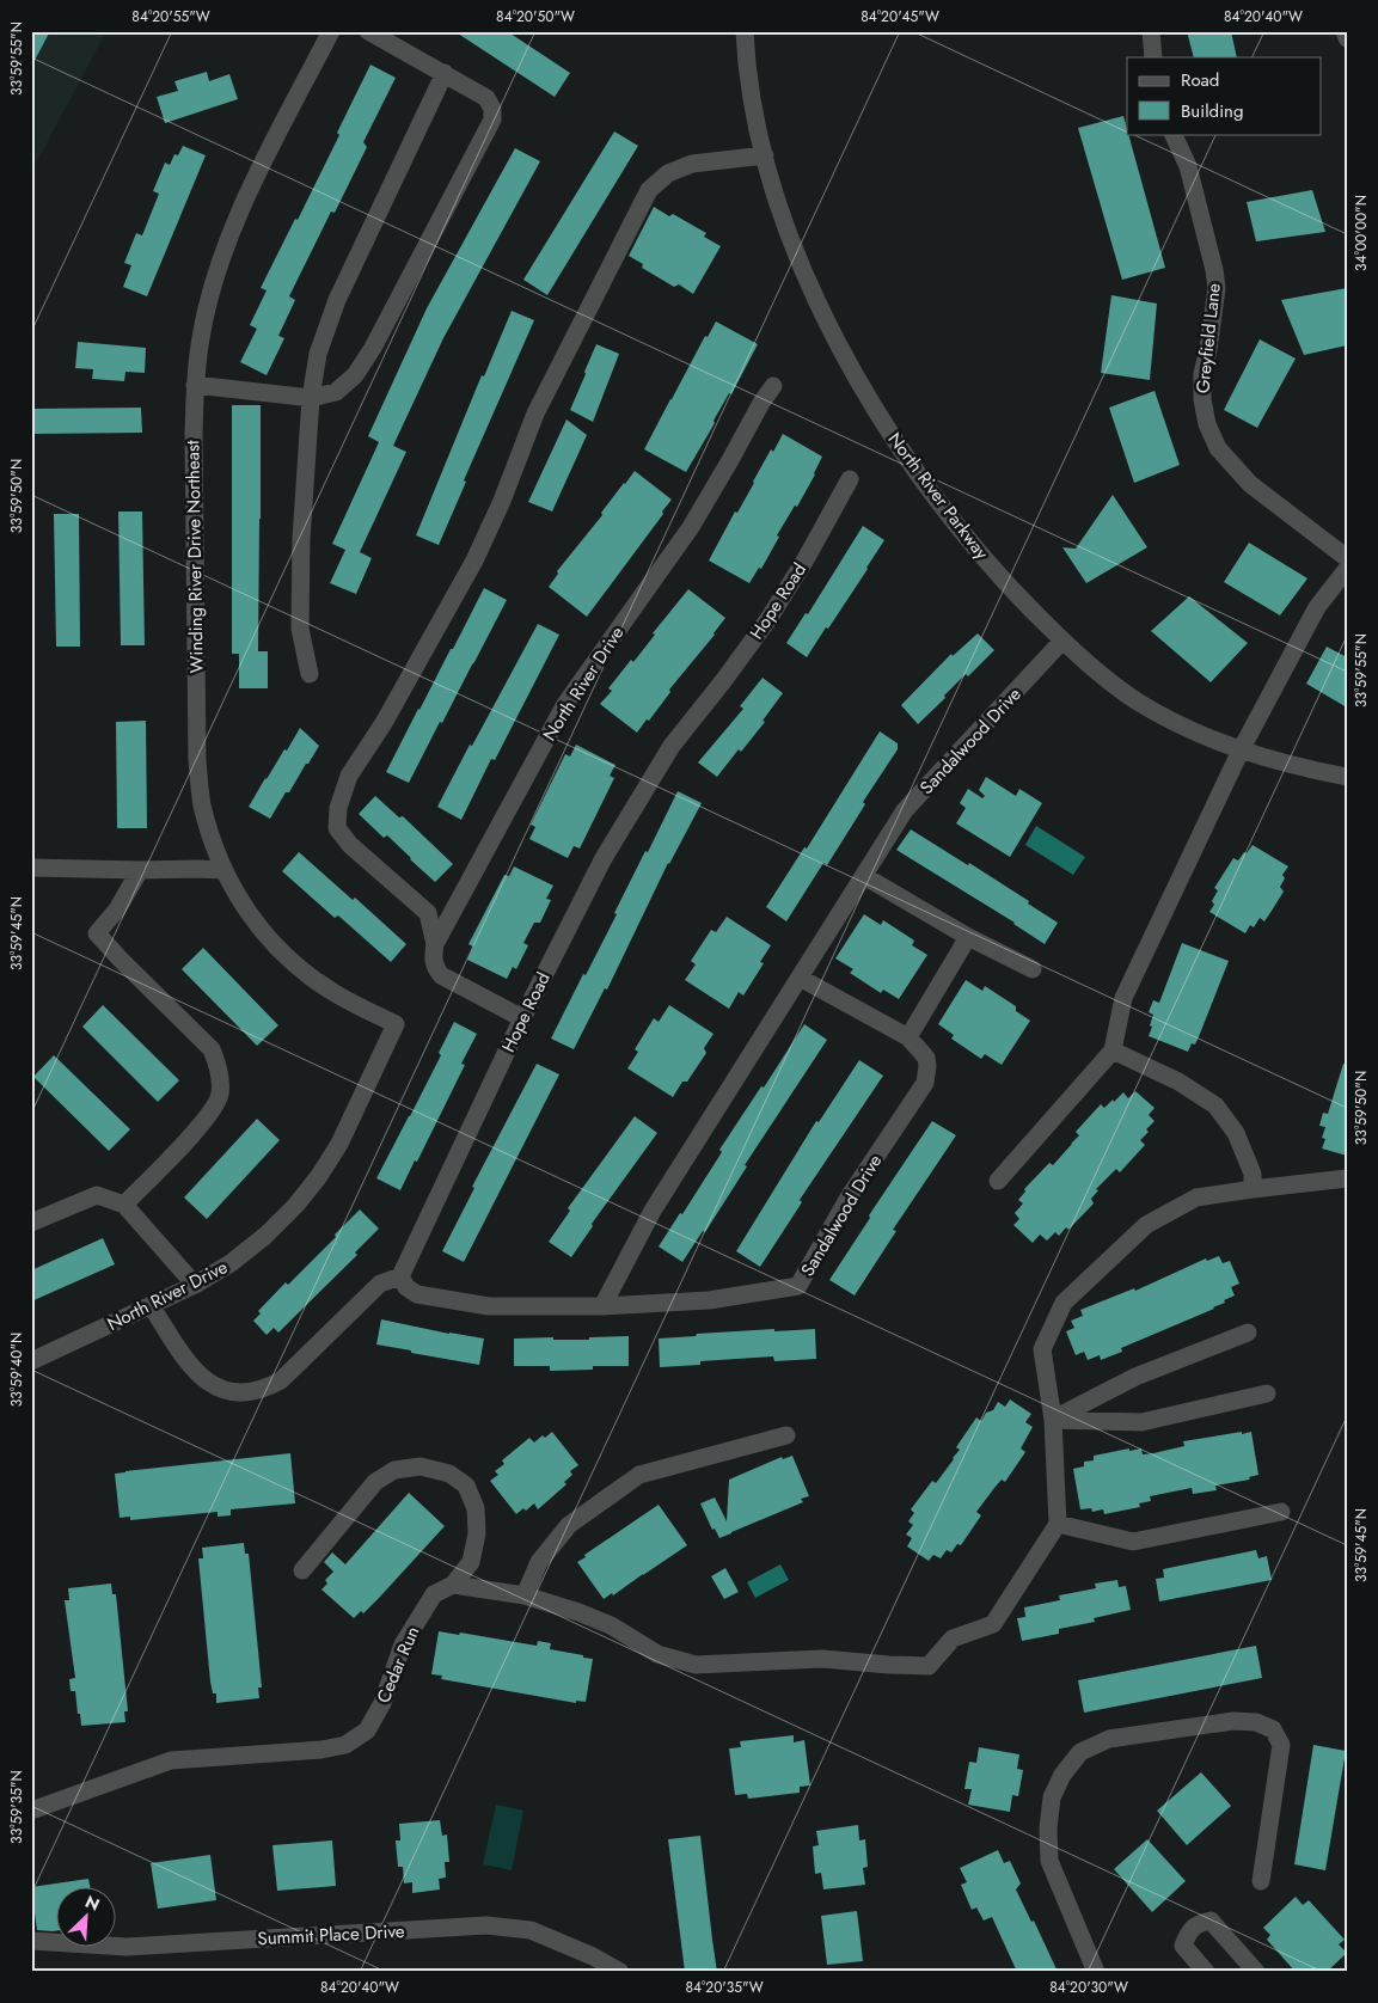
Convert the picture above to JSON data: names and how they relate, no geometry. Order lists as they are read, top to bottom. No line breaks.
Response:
{"streets":{"street":["Greyfield Lane","North River Parkway","Winding River Drive Northeast","Hope Road","North River Drive","Sandalwood Drive","Cedar Run","Summit Place Drive"]},"crossings":[["North River Parkway","Sandalwood Drive"],["Winding River Drive Northeast","North River Drive"],["Hope Road","Sandalwood Drive"]],"legend":["Road","Building"],"north":"top right","coordinates":["84°20'55\"W","84°20'50\"W","84°20'45\"W","84°20'40\"W","33°59'55\"N","34°00'00\"N","33°59'50\"N","33°59'45\"N","33°59'40\"N","33°59'35\"N","84°20'35\"W","84°20'30\"W"]}
